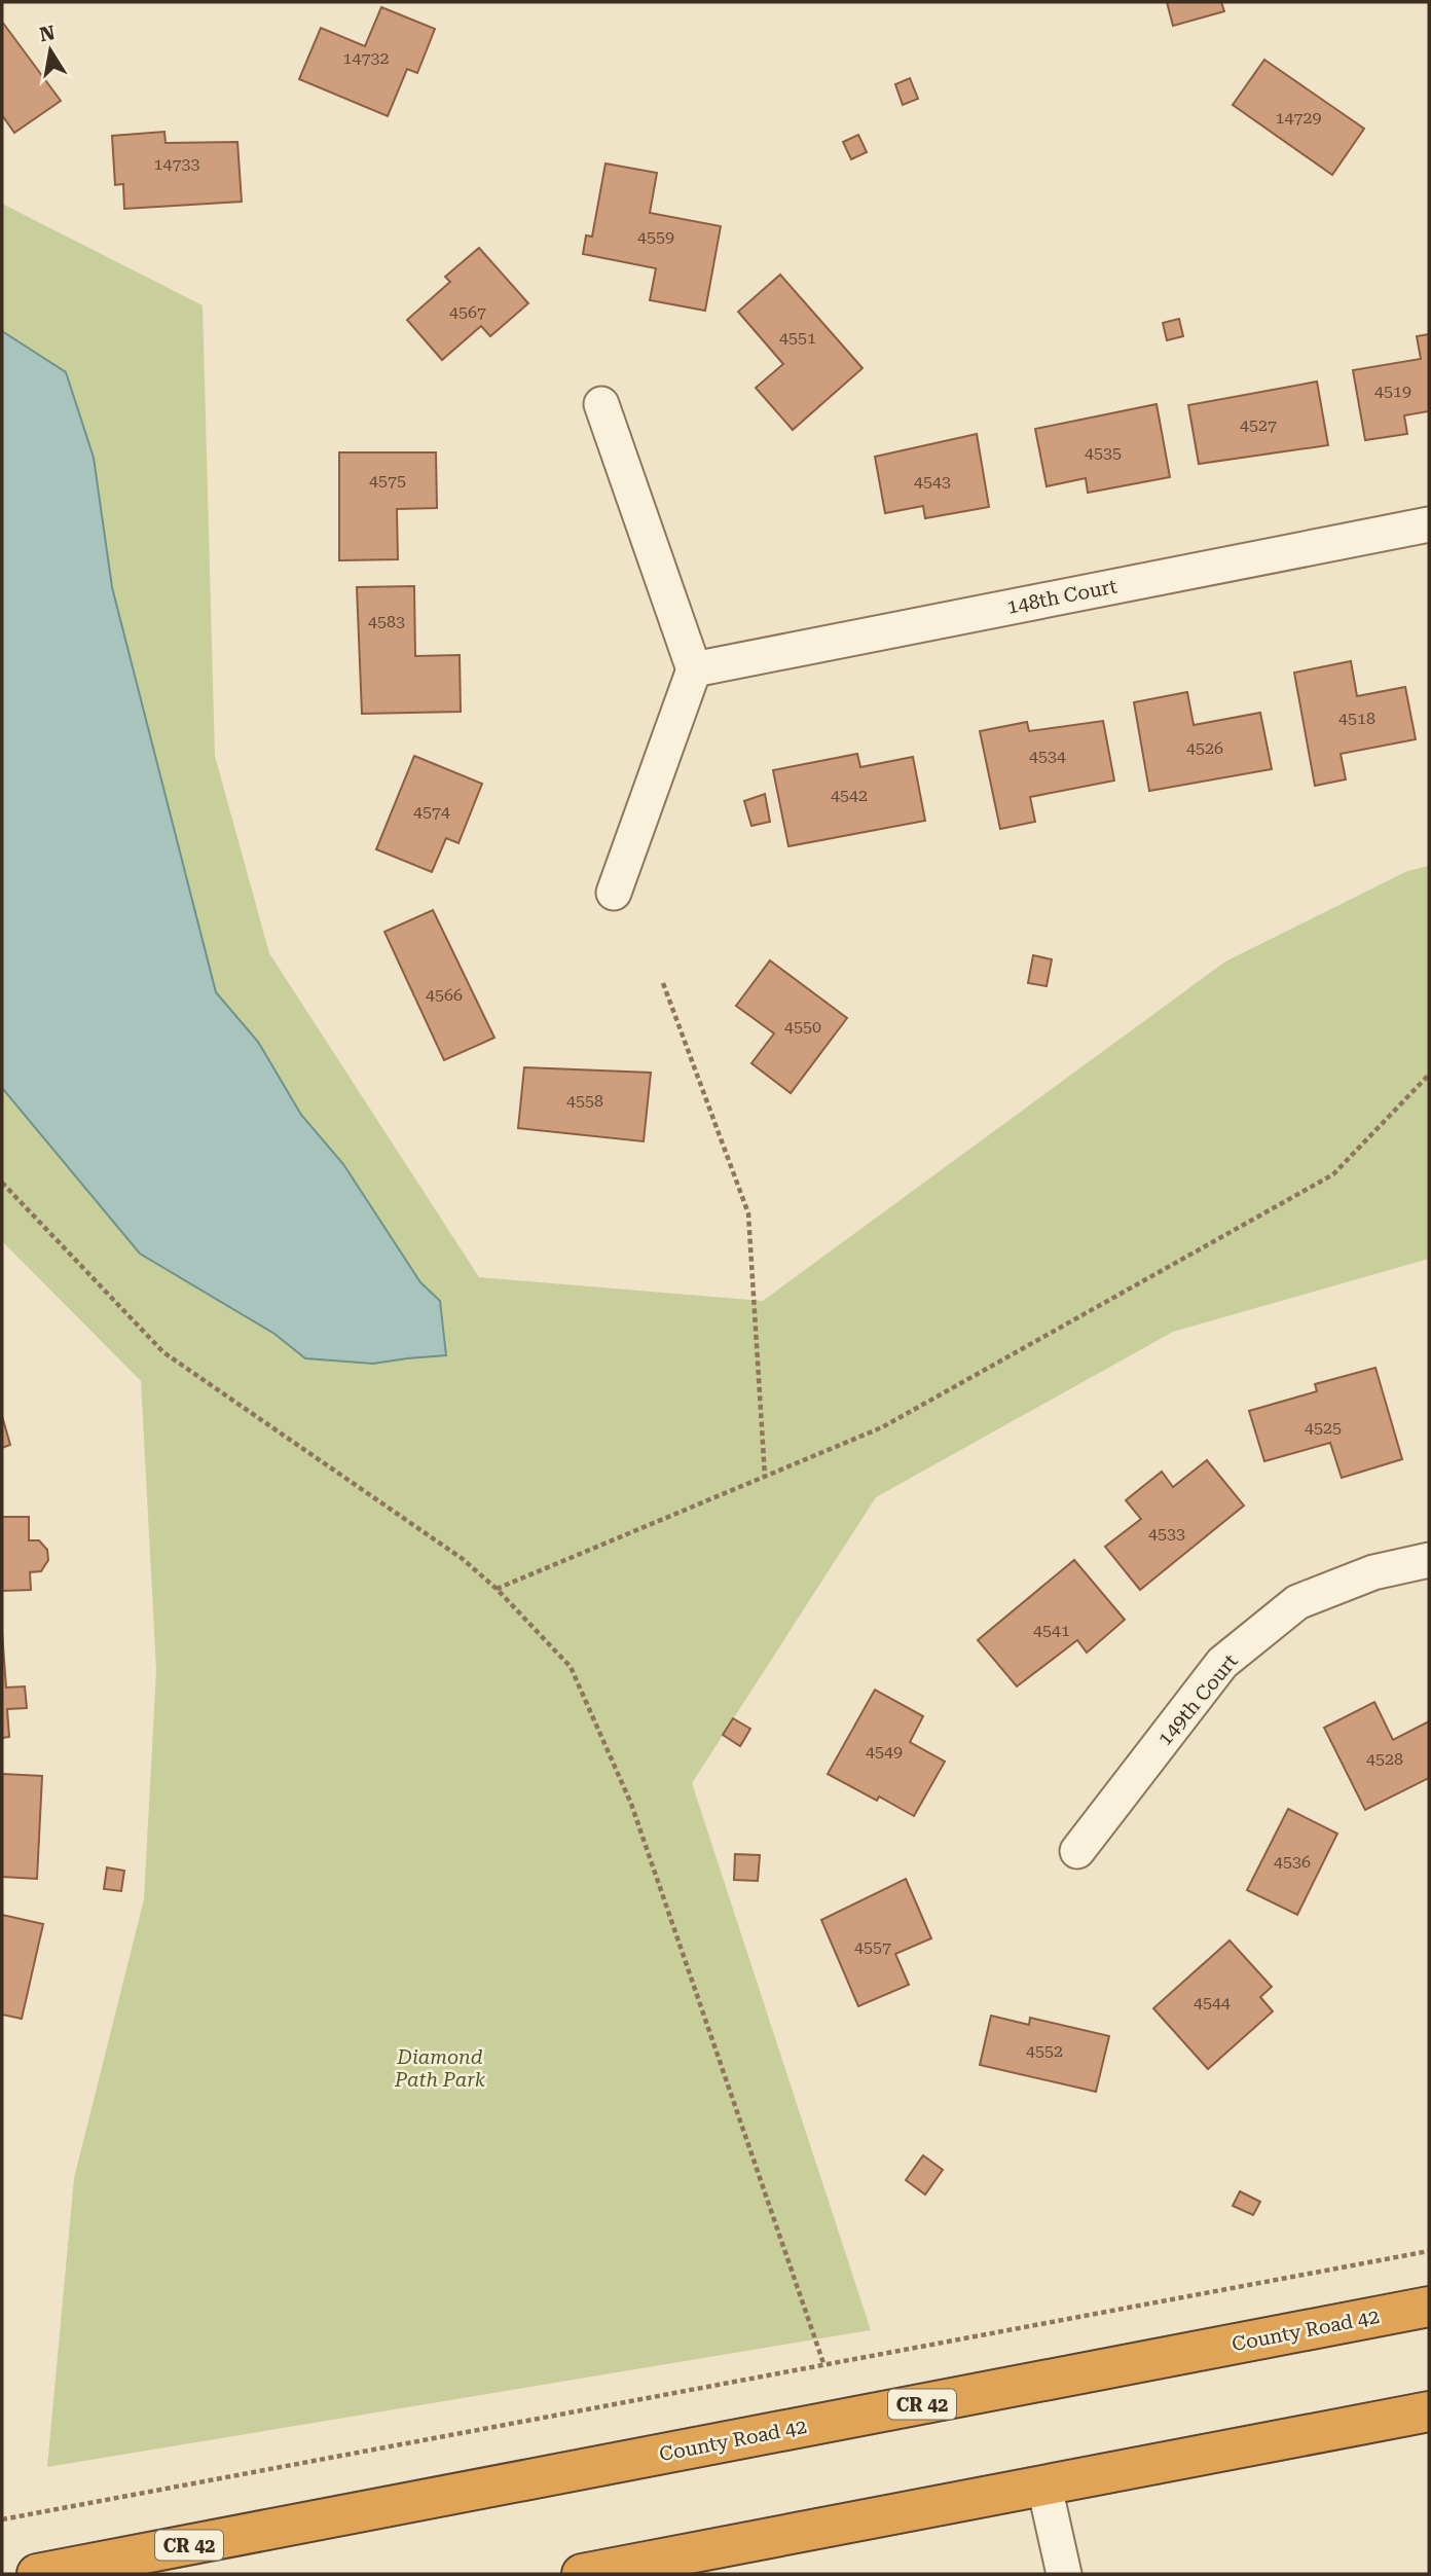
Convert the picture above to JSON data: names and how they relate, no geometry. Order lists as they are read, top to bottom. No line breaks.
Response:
{"streets":{"highway":["County Road 42","CR 42"],"street":["148th Court","149th Court"]},"parks":["Diamond Path Park"],"house_numbers":["14732","14729","14733","4559","4567","4551","4519","4527","4535","4575","4543","4583","4518","4526","4534","4542","4574","4566","4550","4558","4525","4533","4541","4549","4528","4536","4557","4544","4552"],"north":"top"}
